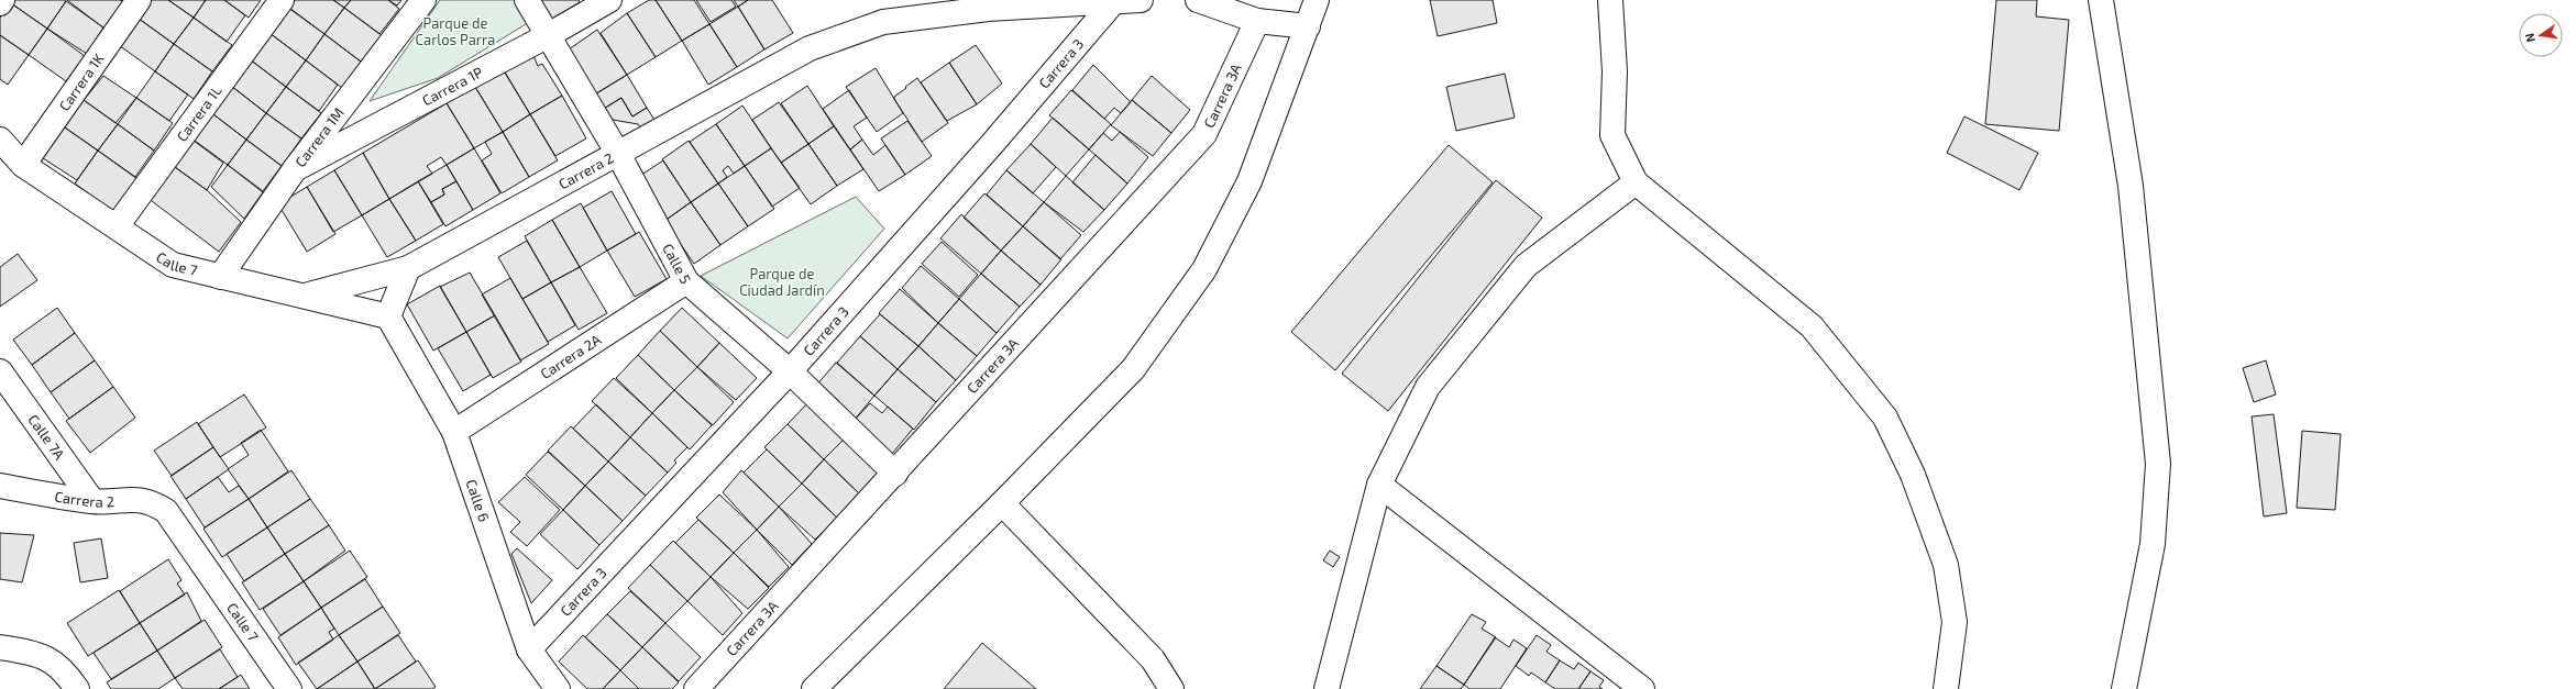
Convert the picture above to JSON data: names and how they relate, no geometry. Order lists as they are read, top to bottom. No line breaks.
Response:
{"streets":{"street":["Carrera 3","Carrera 1K","Carrera 1P","Carrera 3A","Carrera 1L","Carrera 1M","Carrera 2","Calle 7","Calle 5","Carrera 2A","Calle 7A","Calle 6"]},"crossings":[["Carrera 3","Carrera 2"],["Carrera 3","Calle 5"],["Carrera 3","Calle 6"],["Carrera 1K","Calle 7"],["Carrera 1P","Carrera 1M"],["Carrera 1P","Calle 5"],["Carrera 3A","Calle 5"],["Carrera 1L","Calle 7"],["Carrera 1M","Calle 7"],["Carrera 2","Calle 7"],["Carrera 2","Calle 5"],["Carrera 2","Calle 7A"],["Calle 7","Calle 6"],["Calle 5","Carrera 2A"],["Carrera 2A","Calle 6"]],"parks":["Parque de Carlos Parra","Parque de Ciudad Jardín"],"north":"left"}
